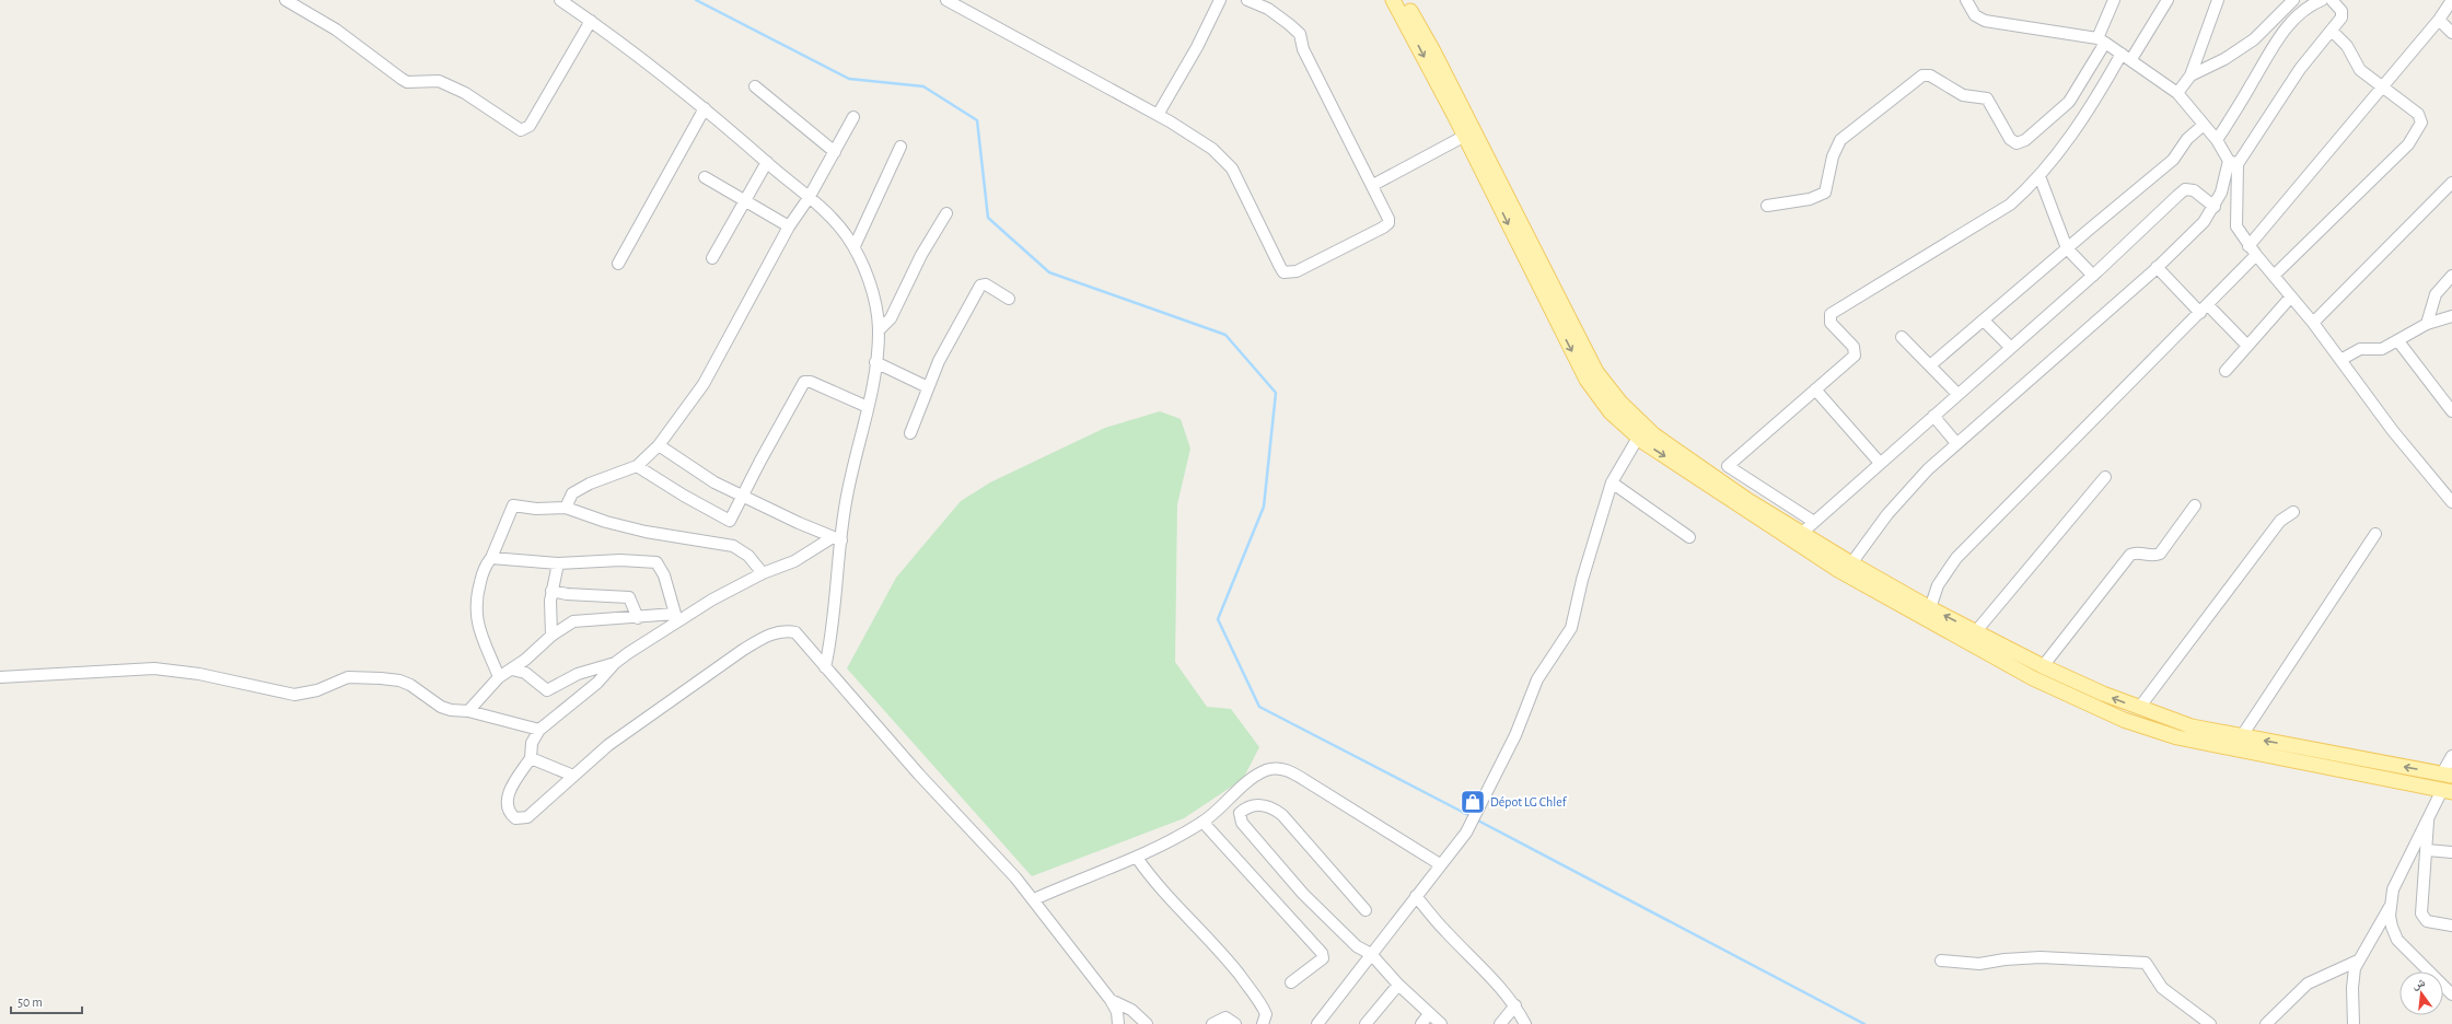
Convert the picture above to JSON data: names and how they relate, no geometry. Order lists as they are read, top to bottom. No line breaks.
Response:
{"places":{"shop":["Dépot LG Chlef"]},"scale_bar":"50 m","north":"top"}
